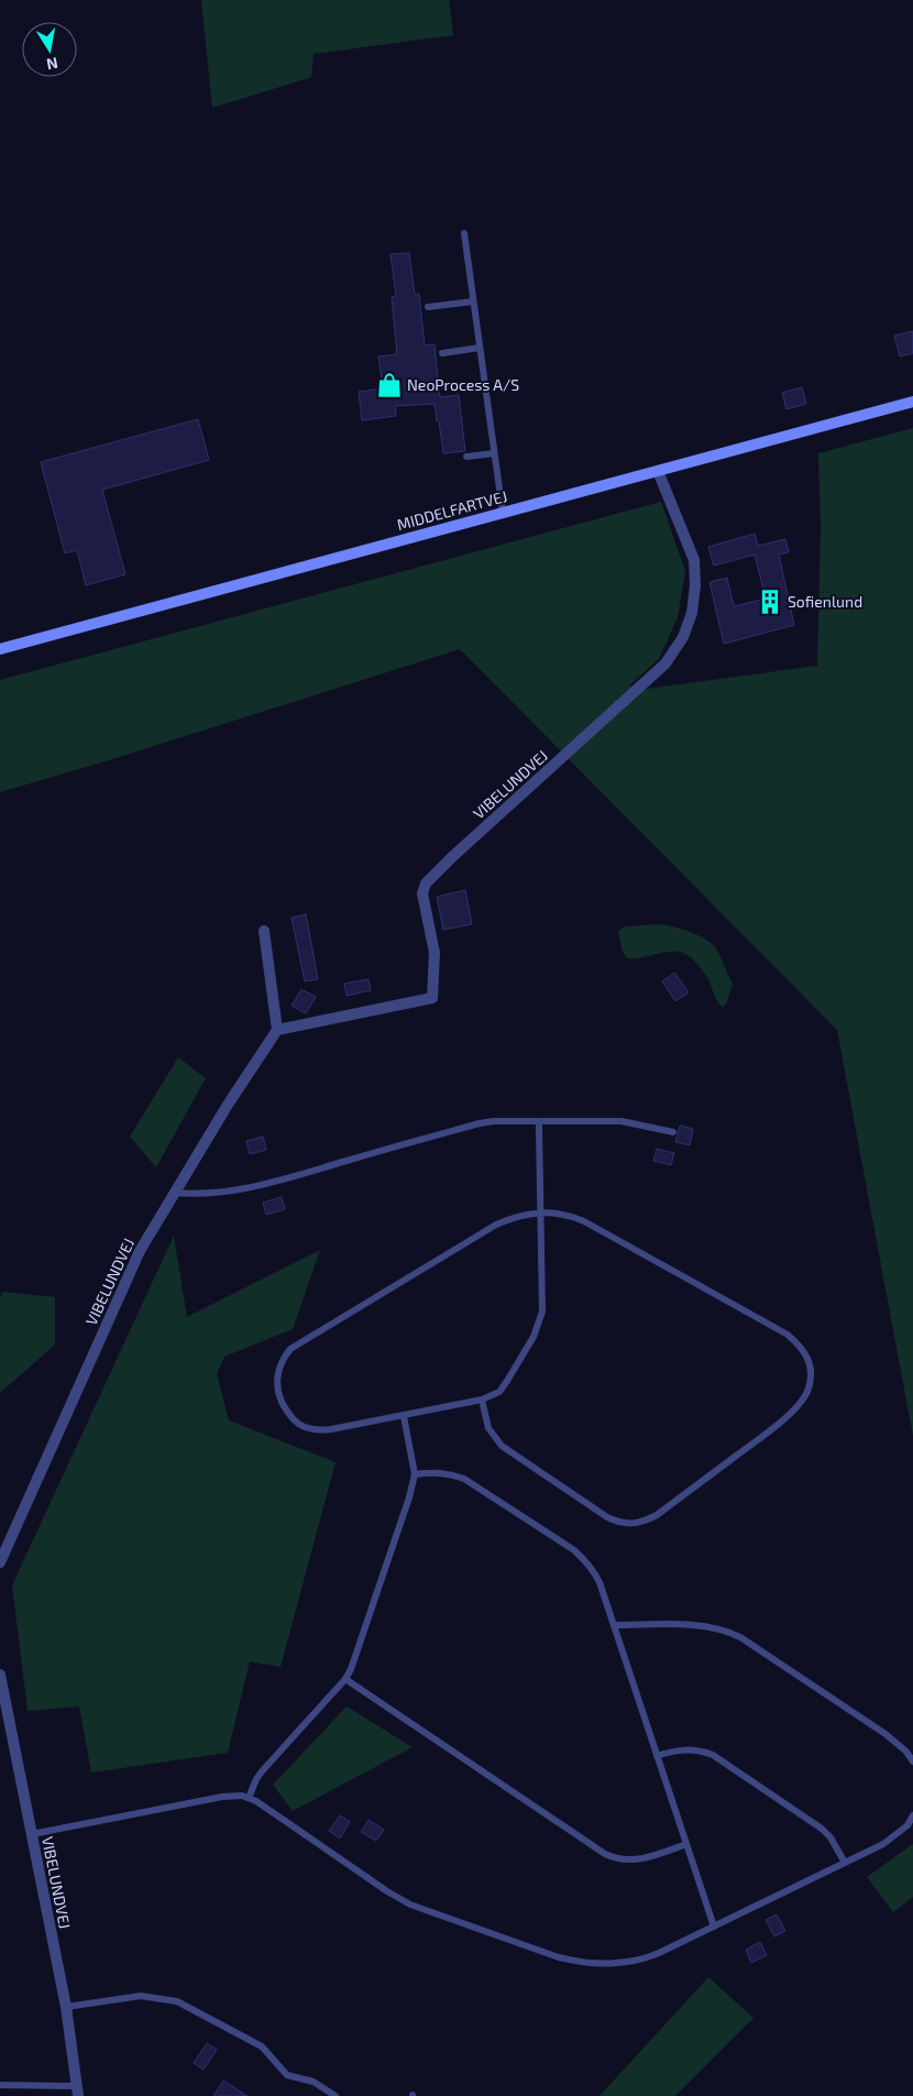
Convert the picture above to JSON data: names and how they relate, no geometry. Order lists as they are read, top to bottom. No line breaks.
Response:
{"streets":{"main road":["MIDDELFARTVEJ"],"street":["VIBELUNDVEJ"]},"crossings":[["MIDDELFARTVEJ","VIBELUNDVEJ"]],"places":{"shop":["NeoProcess A/S"],"building":["Sofienlund"]},"north":"bottom"}
